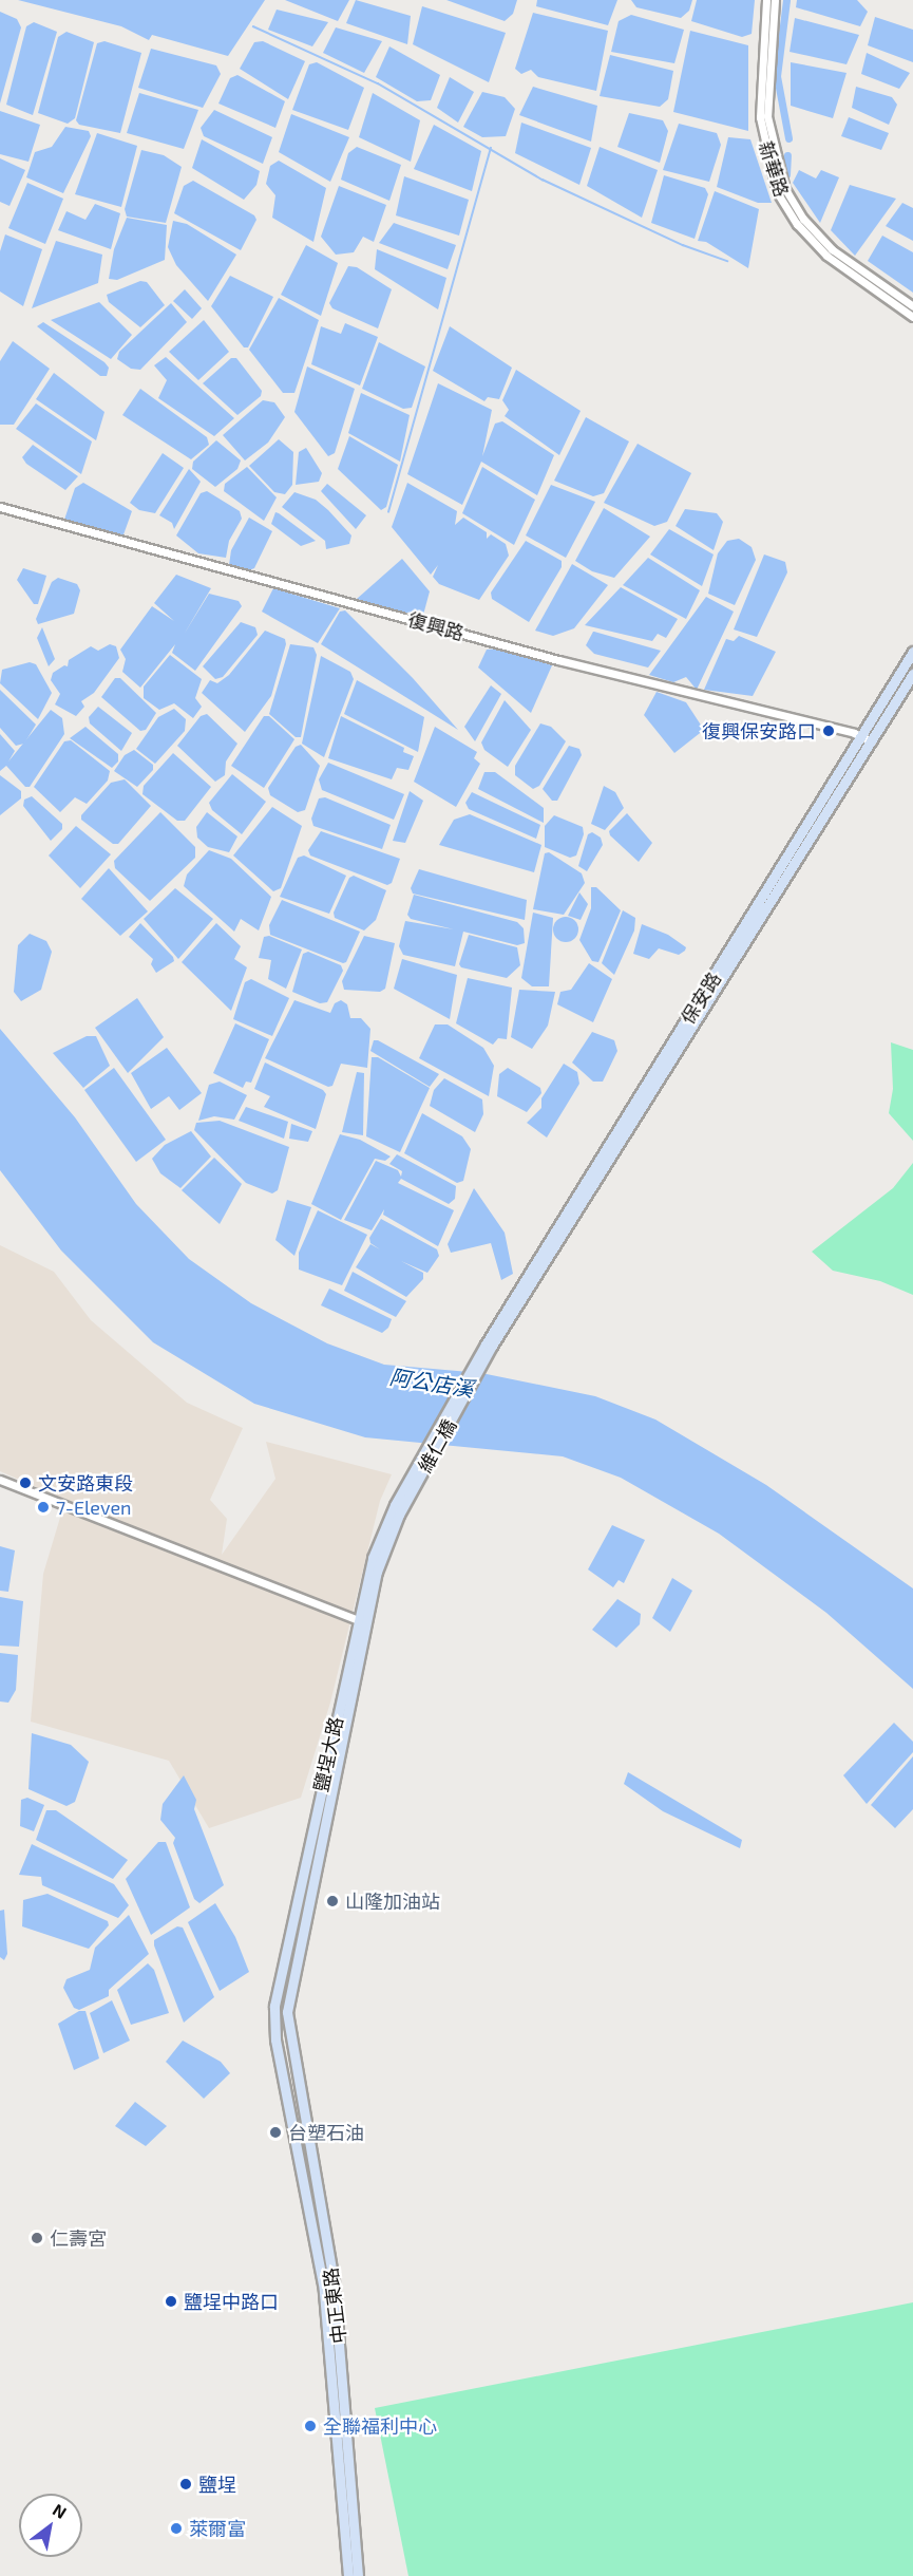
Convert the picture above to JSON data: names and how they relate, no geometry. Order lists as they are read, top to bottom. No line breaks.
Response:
{"streets":{"main road":["保安路","維仁橋","鹽埕大路","中正東路"],"street":["新華路","復興路"]},"crossings":[["復興路","保安路"],["保安路","維仁橋"],["維仁橋","鹽埕大路"],["鹽埕大路","中正東路"]],"water":["阿公店溪"],"places":["復興保安路口","文安路東段","7-Eleven","山隆加油站","台塑石油","仁壽宮","鹽埕中路口","全聯福利中心","鹽埕","萊爾富"],"north":"top right"}
